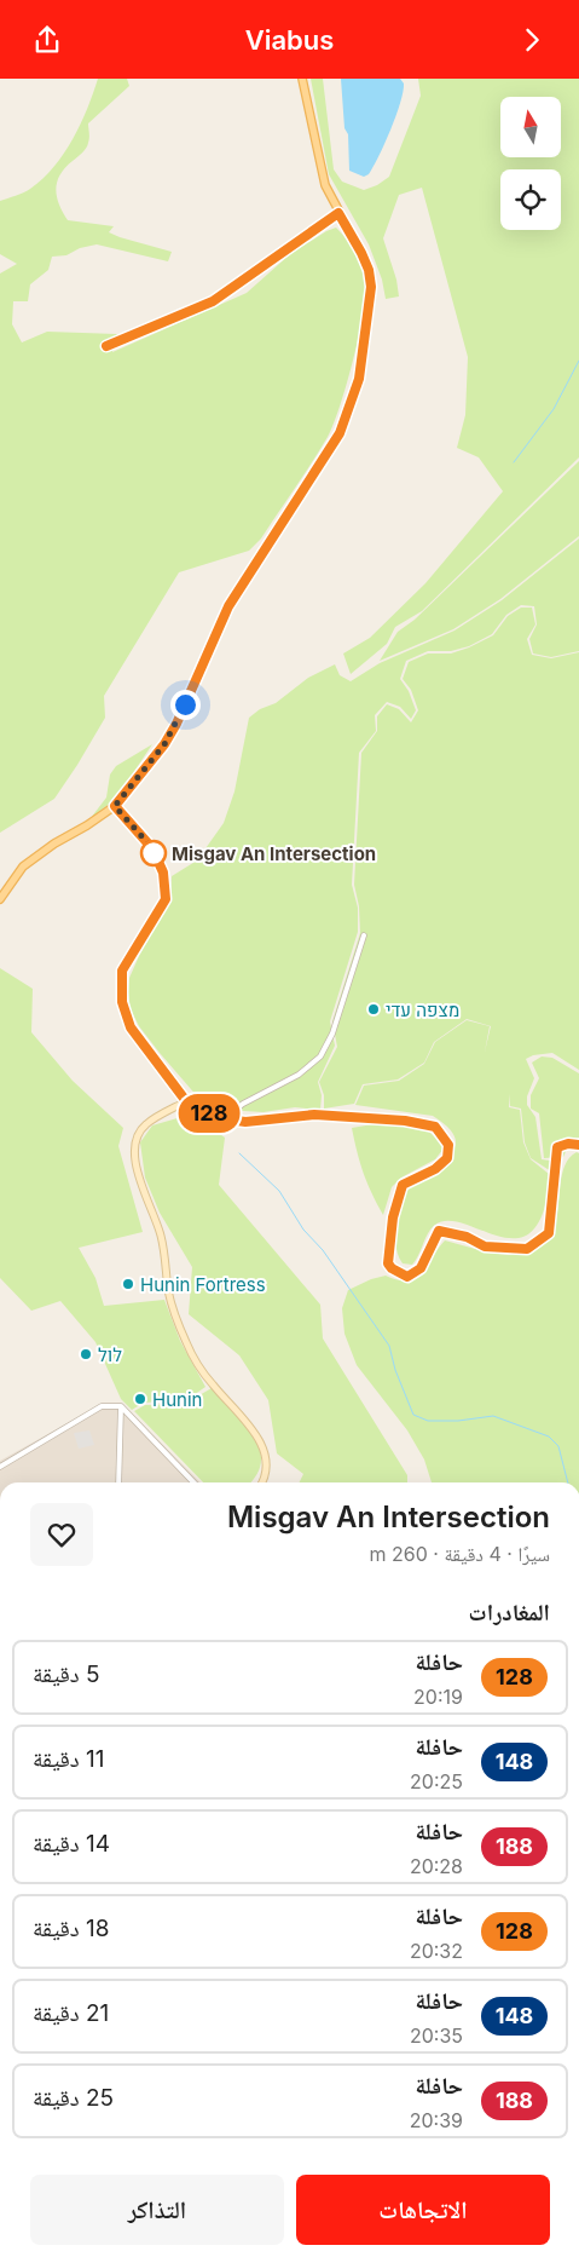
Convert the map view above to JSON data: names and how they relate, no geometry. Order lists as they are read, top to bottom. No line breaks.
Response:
{"places":["Misgav An Intersection","מצפה עדי","Hunin Fortress","לול","Hunin"],"lines":["bus line 128"],"north":"top","page":{"header":"Viabus","on_map":"128","heading":[["Misgav An Intersection","سيرًا · 4 دقيقة · 260 m"],"المغادرات"],"list":[{"mark":"128","name":"حافلة","note":"20:19","value":"5 دقيقة"},{"mark":"148","name":"حافلة","note":"20:25","value":"11 دقيقة"},{"mark":"188","name":"حافلة","note":"20:28","value":"14 دقيقة"},{"mark":"128","name":"حافلة","note":"20:32","value":"18 دقيقة"},{"mark":"148","name":"حافلة","note":"20:35","value":"21 دقيقة"},{"mark":"188","name":"حافلة","note":"20:39","value":"25 دقيقة"}],"buttons":["الاتجاهات","التذاكر"]}}
